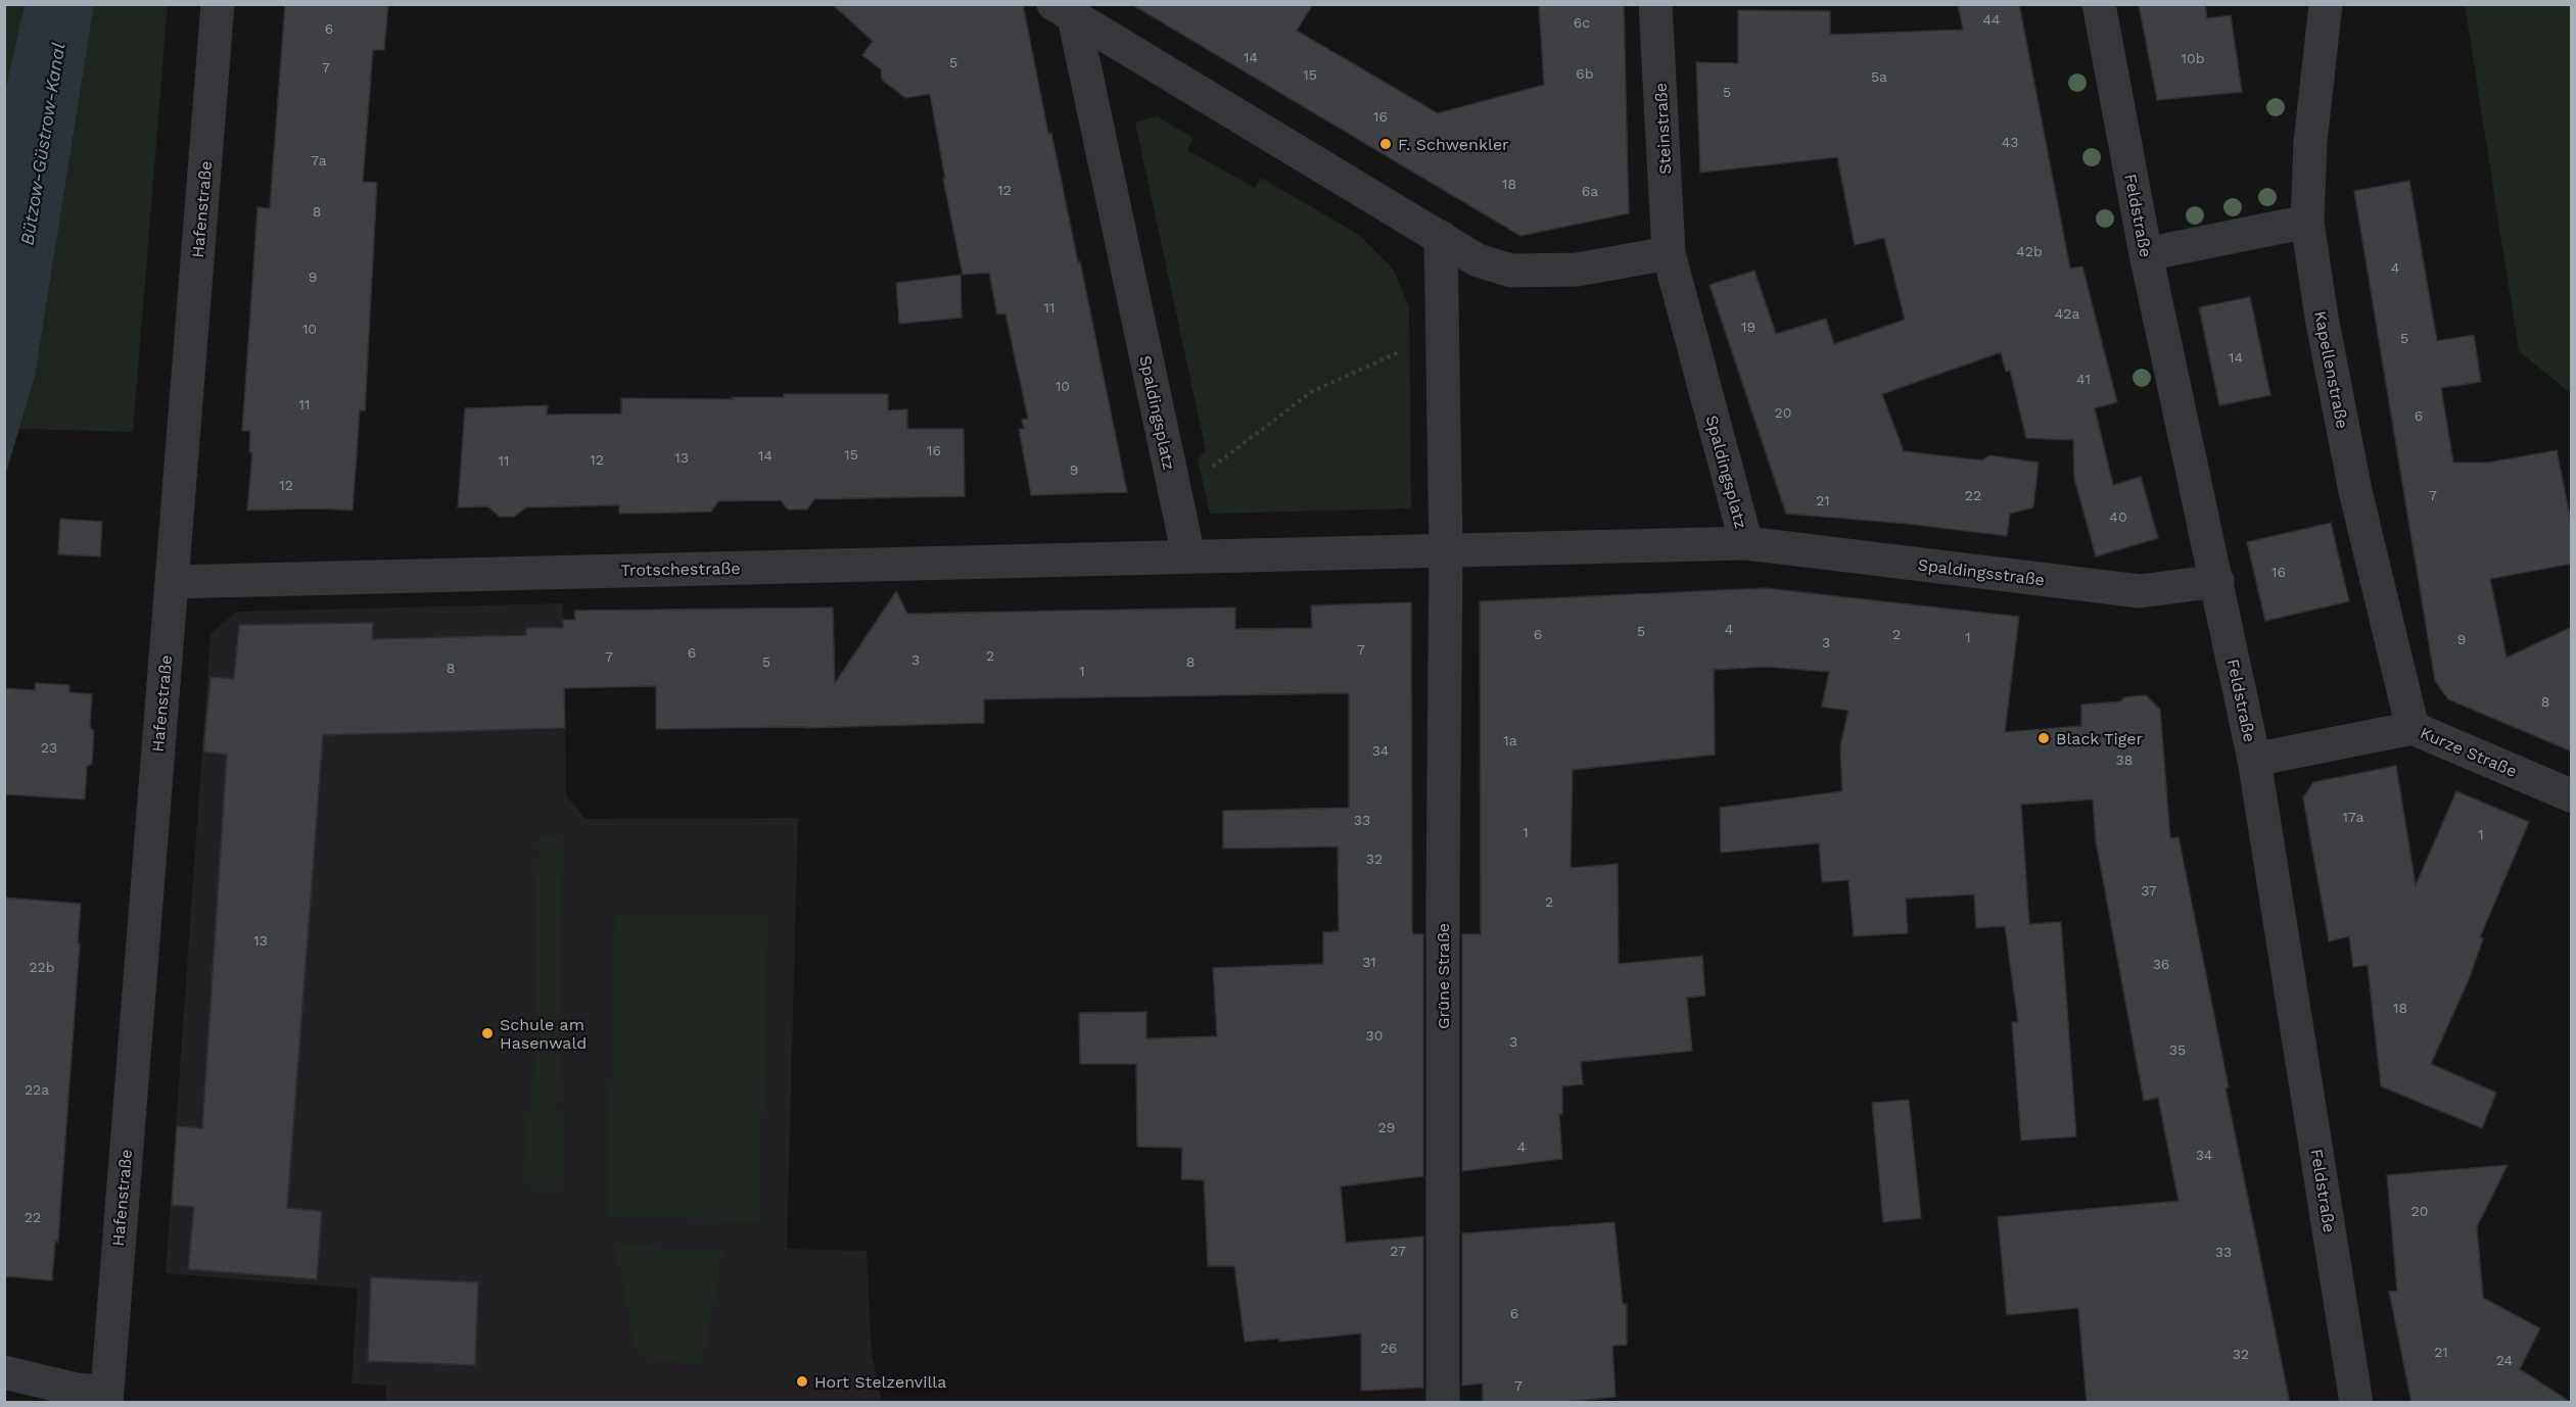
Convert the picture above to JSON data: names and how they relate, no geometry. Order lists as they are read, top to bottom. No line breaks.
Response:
{"streets":{"street":["Steinstraße","Hafenstraße","Feldstraße","Kapellenstraße","Spaldingsplatz","Trotschestraße","Spaldingsstraße","Kurze Straße","Grüne Straße"]},"crossings":[["Steinstraße","Spaldingsplatz"],["Hafenstraße","Trotschestraße"],["Feldstraße","Spaldingsstraße"],["Feldstraße","Kurze Straße"],["Kapellenstraße","Kurze Straße"],["Spaldingsplatz","Trotschestraße"],["Spaldingsplatz","Spaldingsstraße"],["Spaldingsplatz","Grüne Straße"]],"water":["Bützow-Güstrow-Kanal"],"places":["F. Schwenkler","Black Tiger","Schule am Hasenwald","Hort Stelzenvilla"],"house_numbers":["44","6c","6","14","10b","5","7","6b","15","5a","5","16","43","7a","18","12","6a","8","42b","4","9","11","42a","19","10","5","14","41","10","11","20","6","16","15","14","13","12","11","9","12","22","7","21","40","16","4","5","6","2","1","9","3","7","6","2","7","3","5","8","8","1","8","1a","23","34","38","17a","33","1","1","32","37","2","13","31","36","22b","18","30","3","35","22a","29","4","34","20","22","27","33","6","26","21","32","24","7"]}
